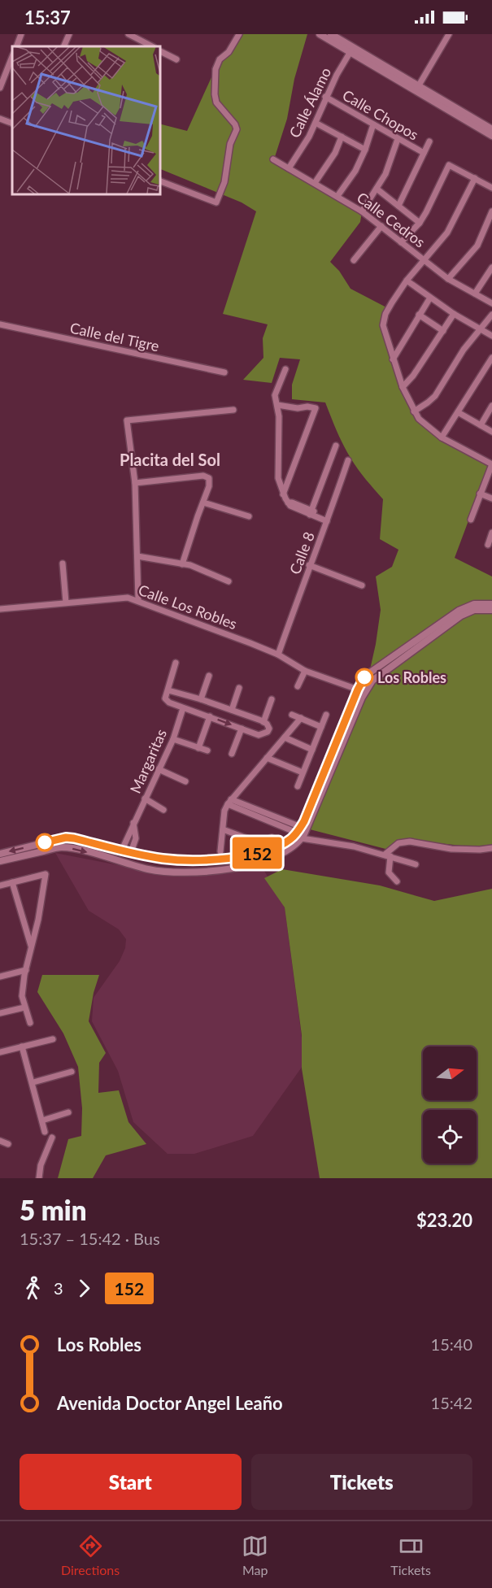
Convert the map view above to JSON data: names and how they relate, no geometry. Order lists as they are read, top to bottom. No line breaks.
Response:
{"streets":{"street":["Calle Álamo","Calle Chopos","Calle Cedros","Calle del Tigre","Calle 8","Calle Los Robles","Margaritas"]},"crossings":[["Calle Álamo","Calle Chopos"],["Calle Álamo","Calle Cedros"],["Calle 8","Calle Los Robles"]],"districts":["Placita del Sol"],"places":["Los Robles"],"lines":["bus line 152"],"north":"right","page":{"status":"15:37","on_map":"152","heading":["5 min","15:37 – 15:42 · Bus","$23.20"],"legs":["3","152"],"list":[{"name":"Los Robles","value":"15:40"},{"name":"Avenida Doctor Angel Leaño","value":"15:42"}],"buttons":["Start","Tickets"],"tabs":["Directions","Map","Tickets"]}}
